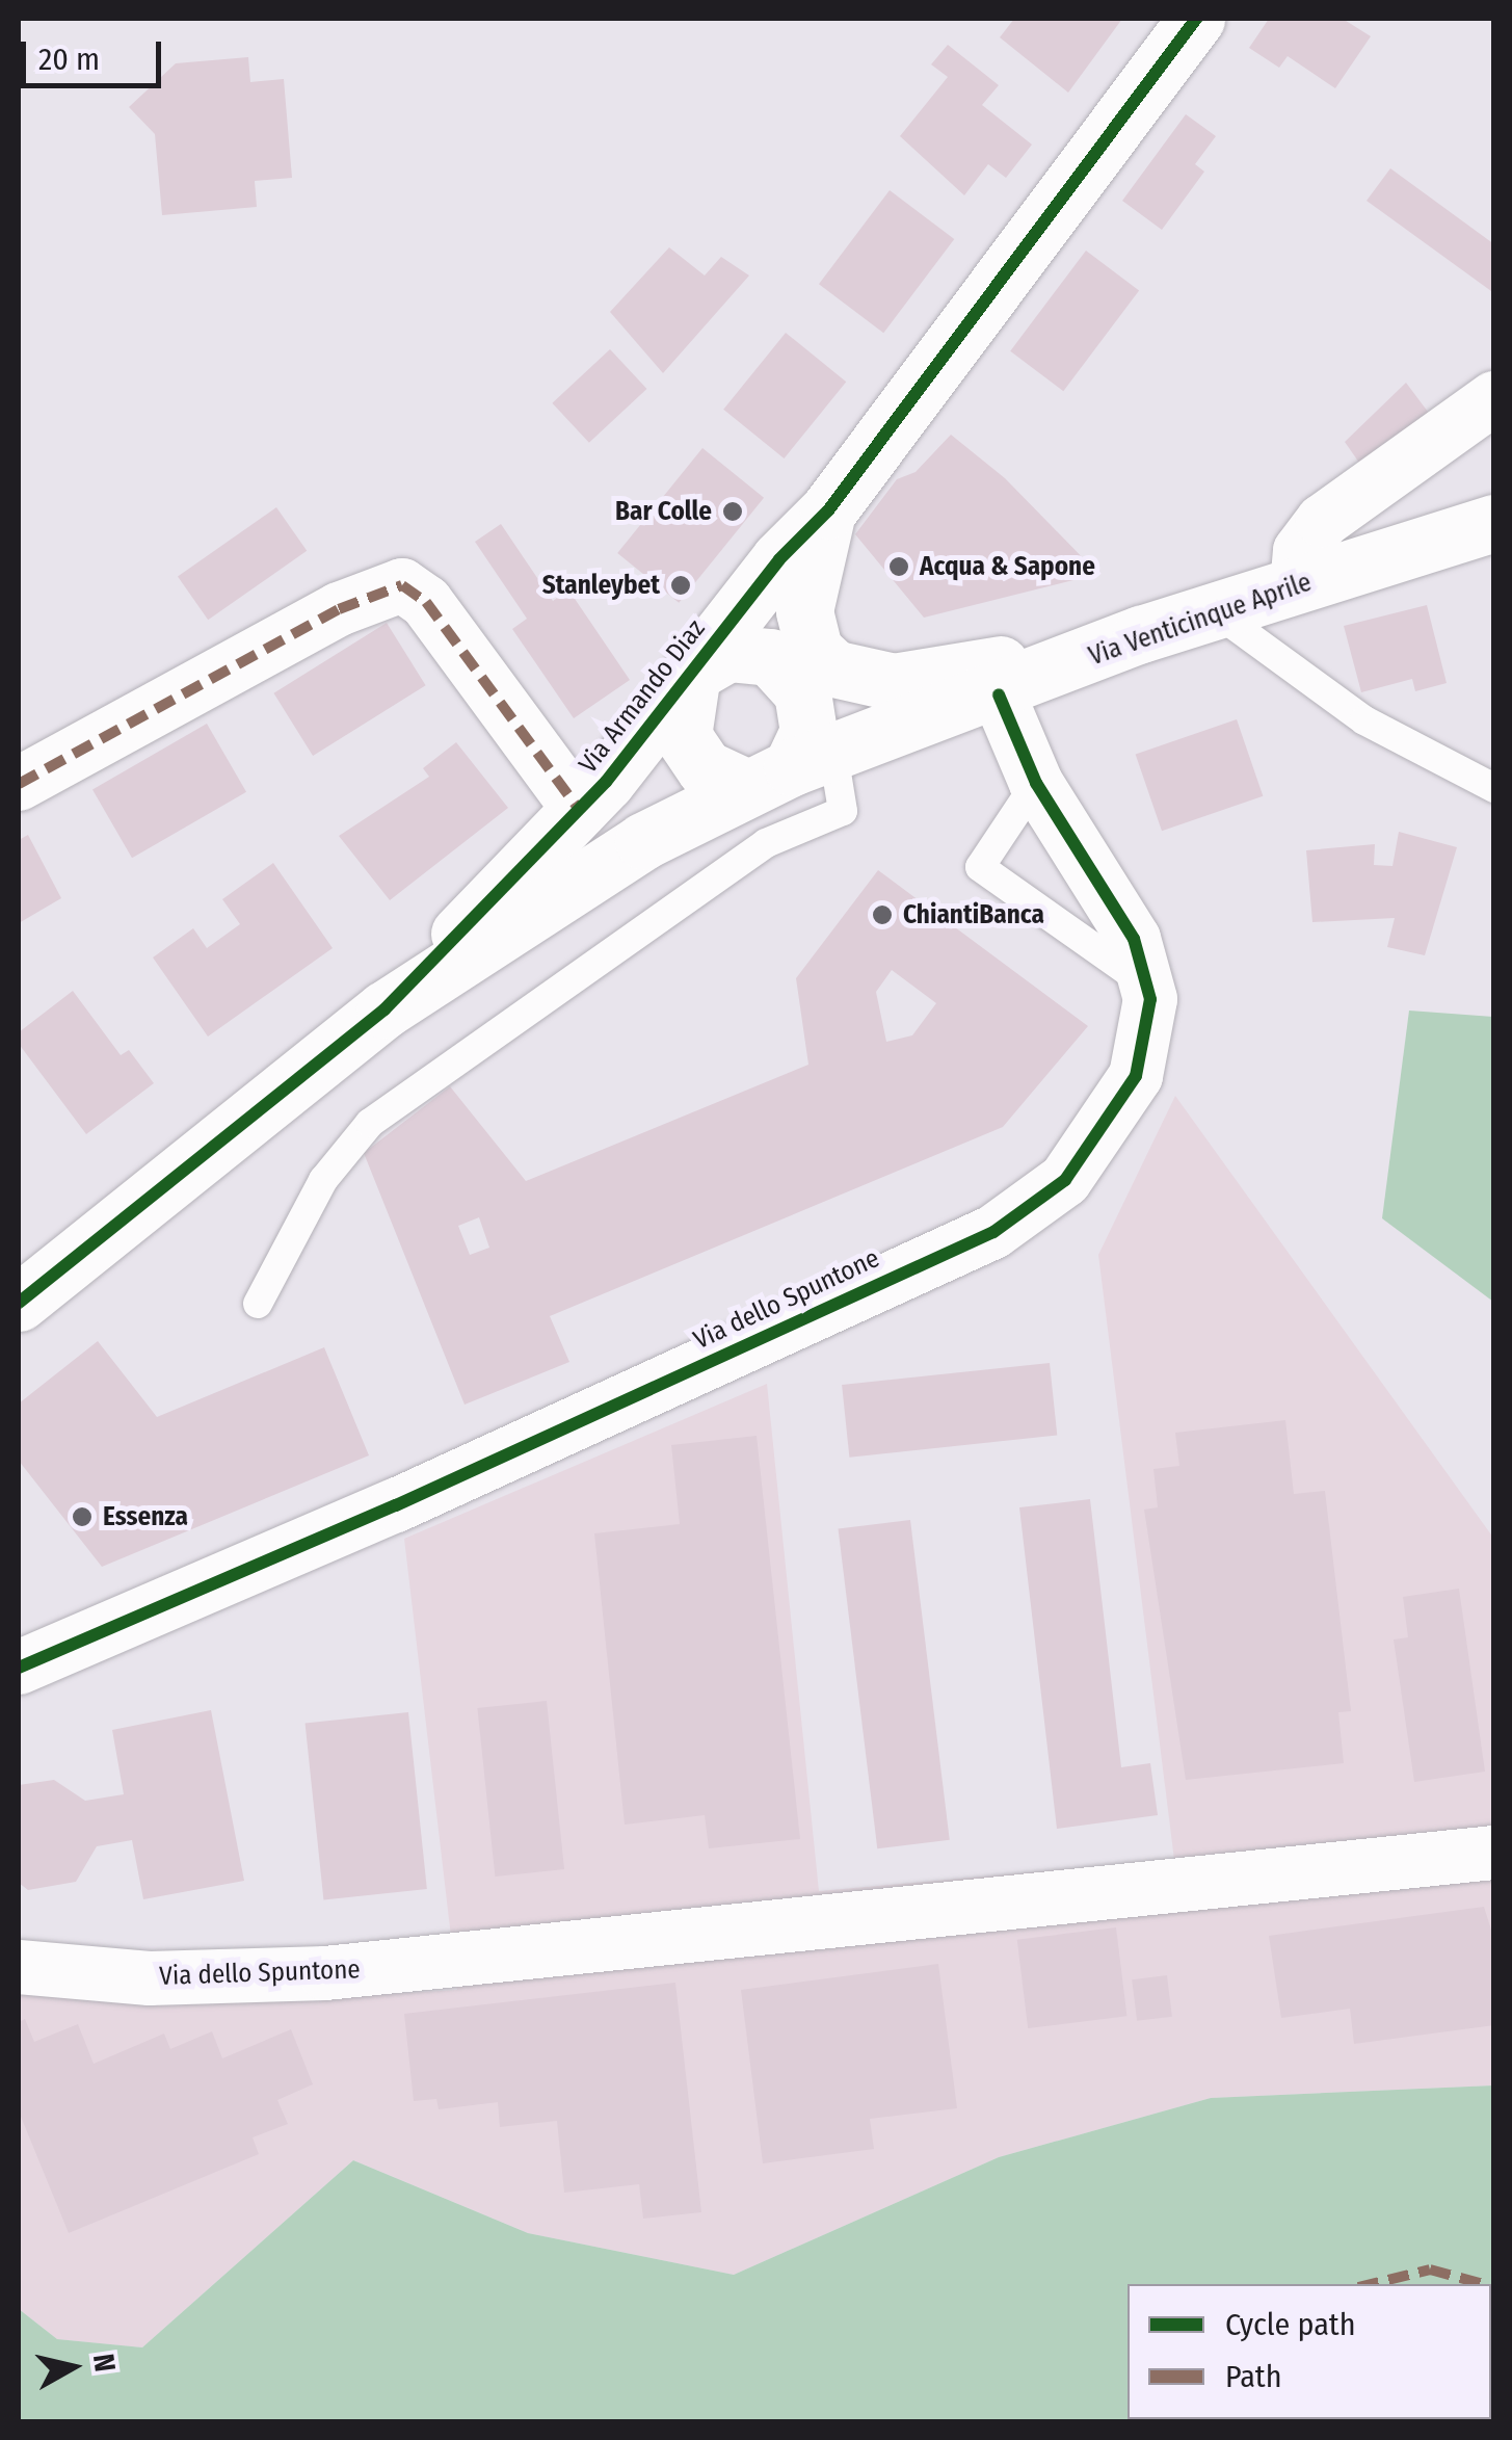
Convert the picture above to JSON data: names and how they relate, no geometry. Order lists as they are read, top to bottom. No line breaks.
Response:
{"streets":{"main road":["Via Venticinque Aprile","Via Armando Diaz"],"street":["Via dello Spuntone"]},"crossings":[["Via Venticinque Aprile","Via Armando Diaz"],["Via Venticinque Aprile","Via dello Spuntone"]],"places":["Bar Colle","Acqua & Sapone","Stanleybet","ChiantiBanca","Essenza"],"legend":["Cycle path","Path"],"scale_bar":"20 m","north":"right"}
